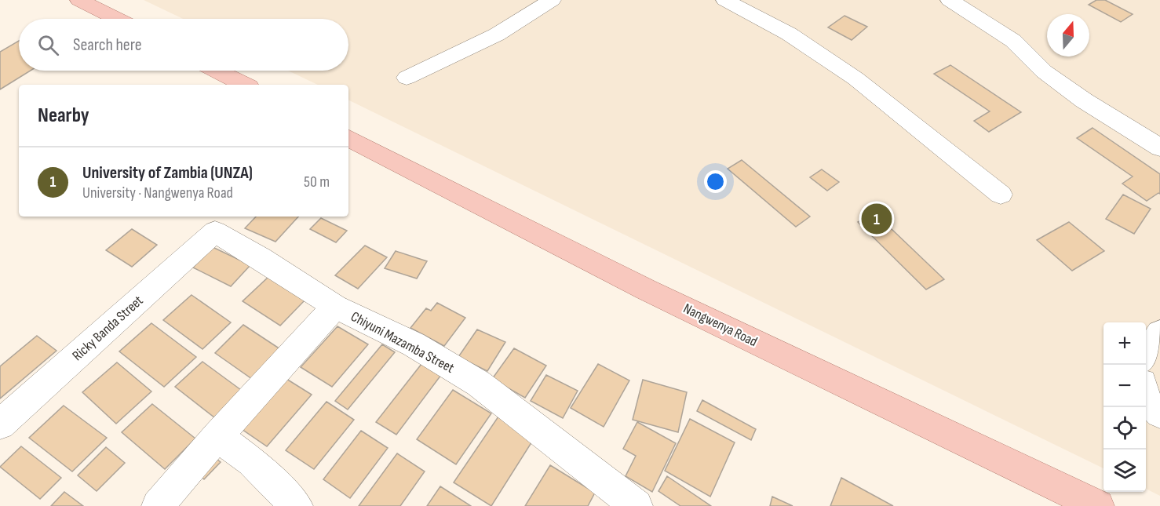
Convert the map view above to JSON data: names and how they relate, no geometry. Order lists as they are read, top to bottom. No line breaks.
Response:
{"streets":{"main road":["Nangwenya Road"],"street":["Ricky Banda Street","Chiyuni Mazamba Street"]},"crossings":[["Ricky Banda Street","Chiyuni Mazamba Street"]],"north":"top","page":{"search":"Search here","heading":"Nearby","list":[{"mark":"1","name":"University of Zambia (UNZA)","note":"University · Nangwenya Road","value":"50 m"}],"pins":"1","map_buttons":["+","−"]}}
